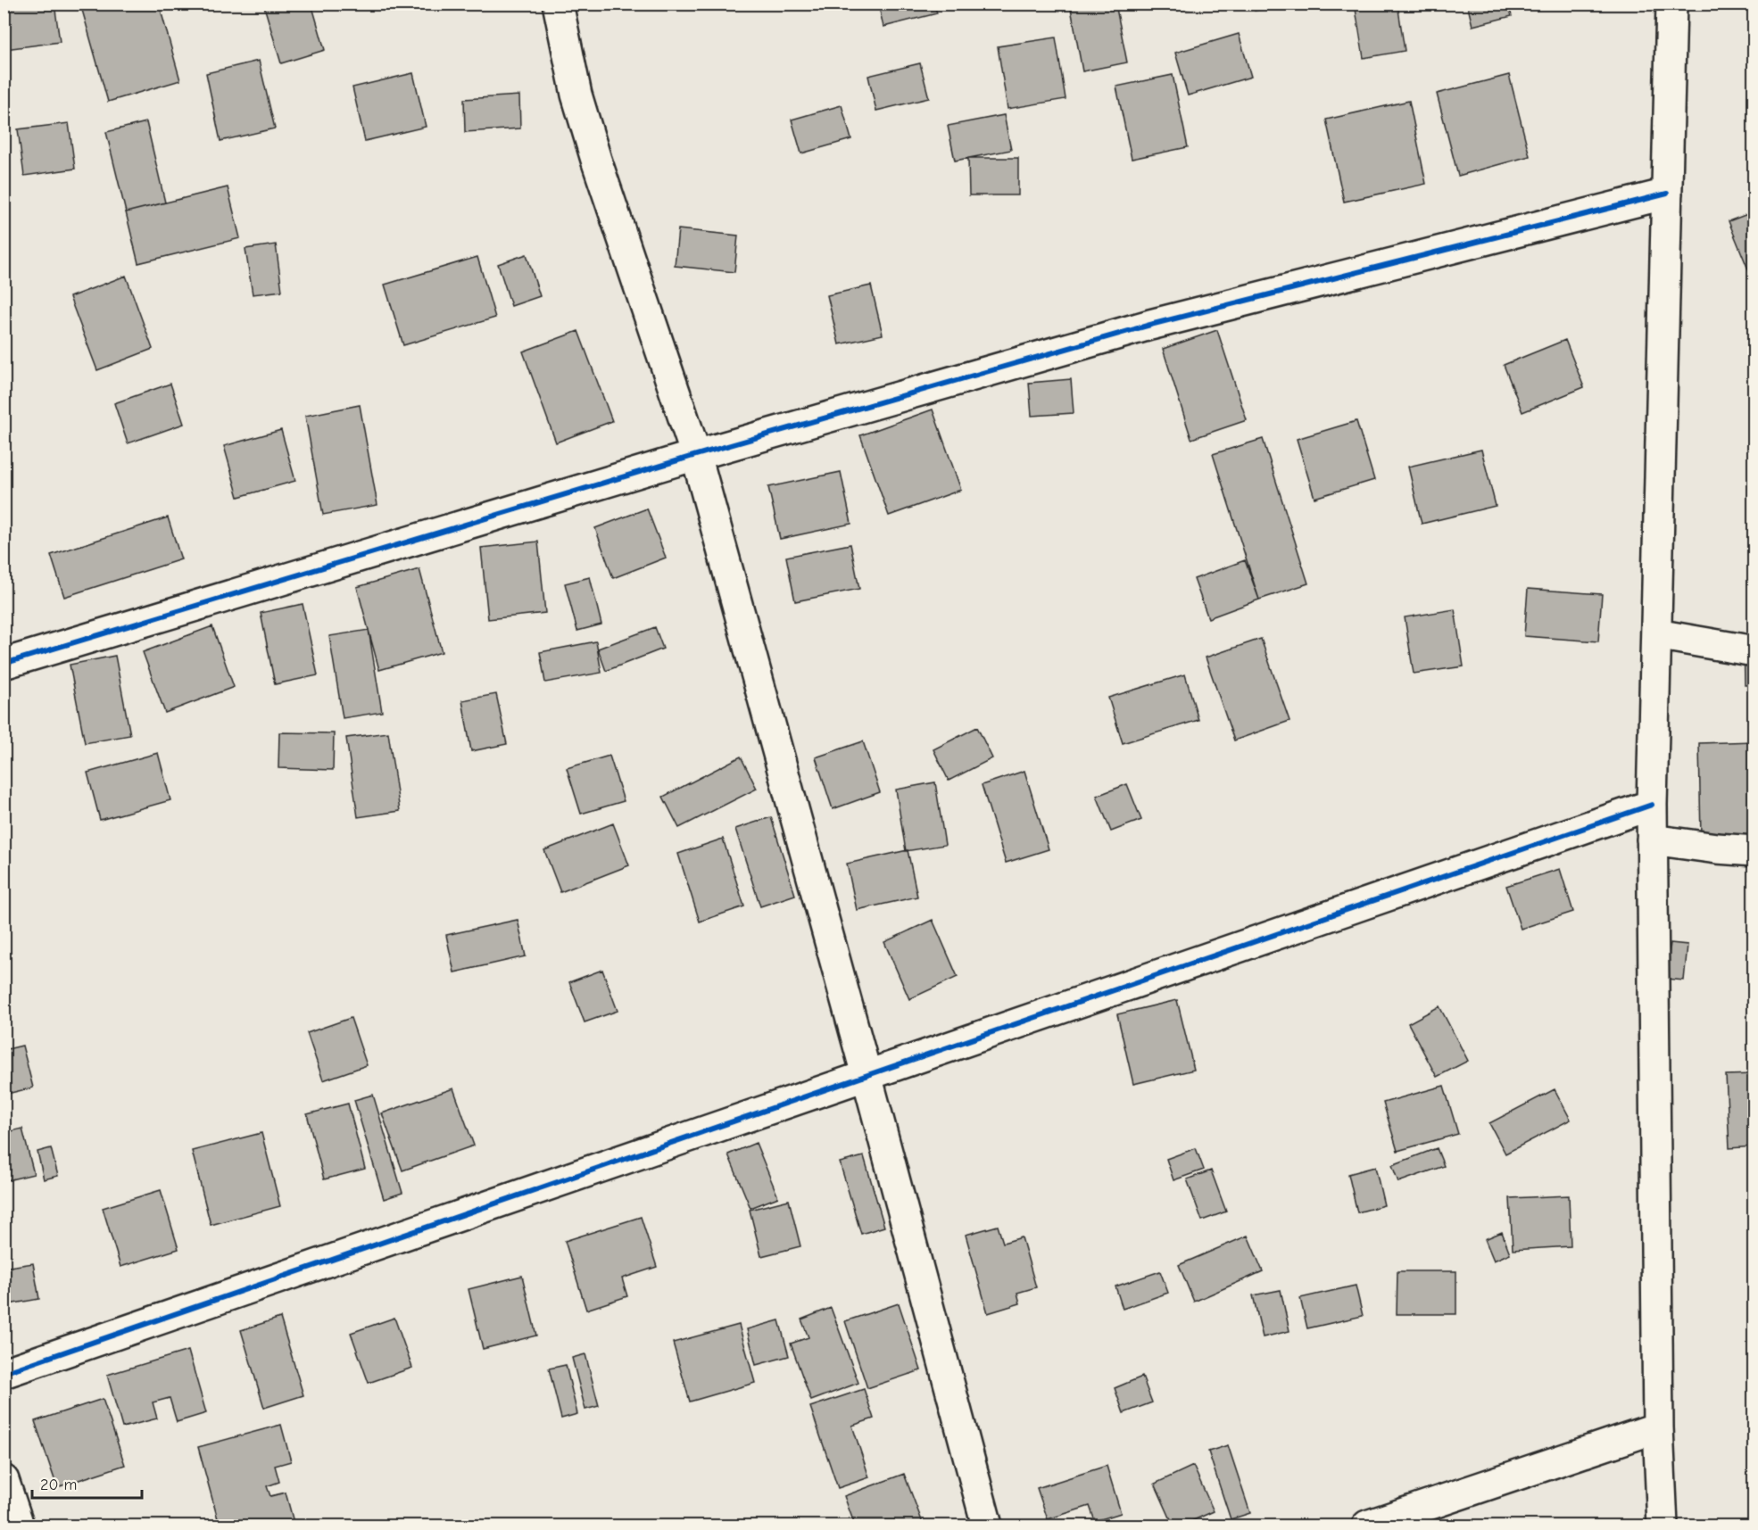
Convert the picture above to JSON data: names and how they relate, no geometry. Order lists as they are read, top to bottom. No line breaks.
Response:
{"scale_bar":"20 m"}
